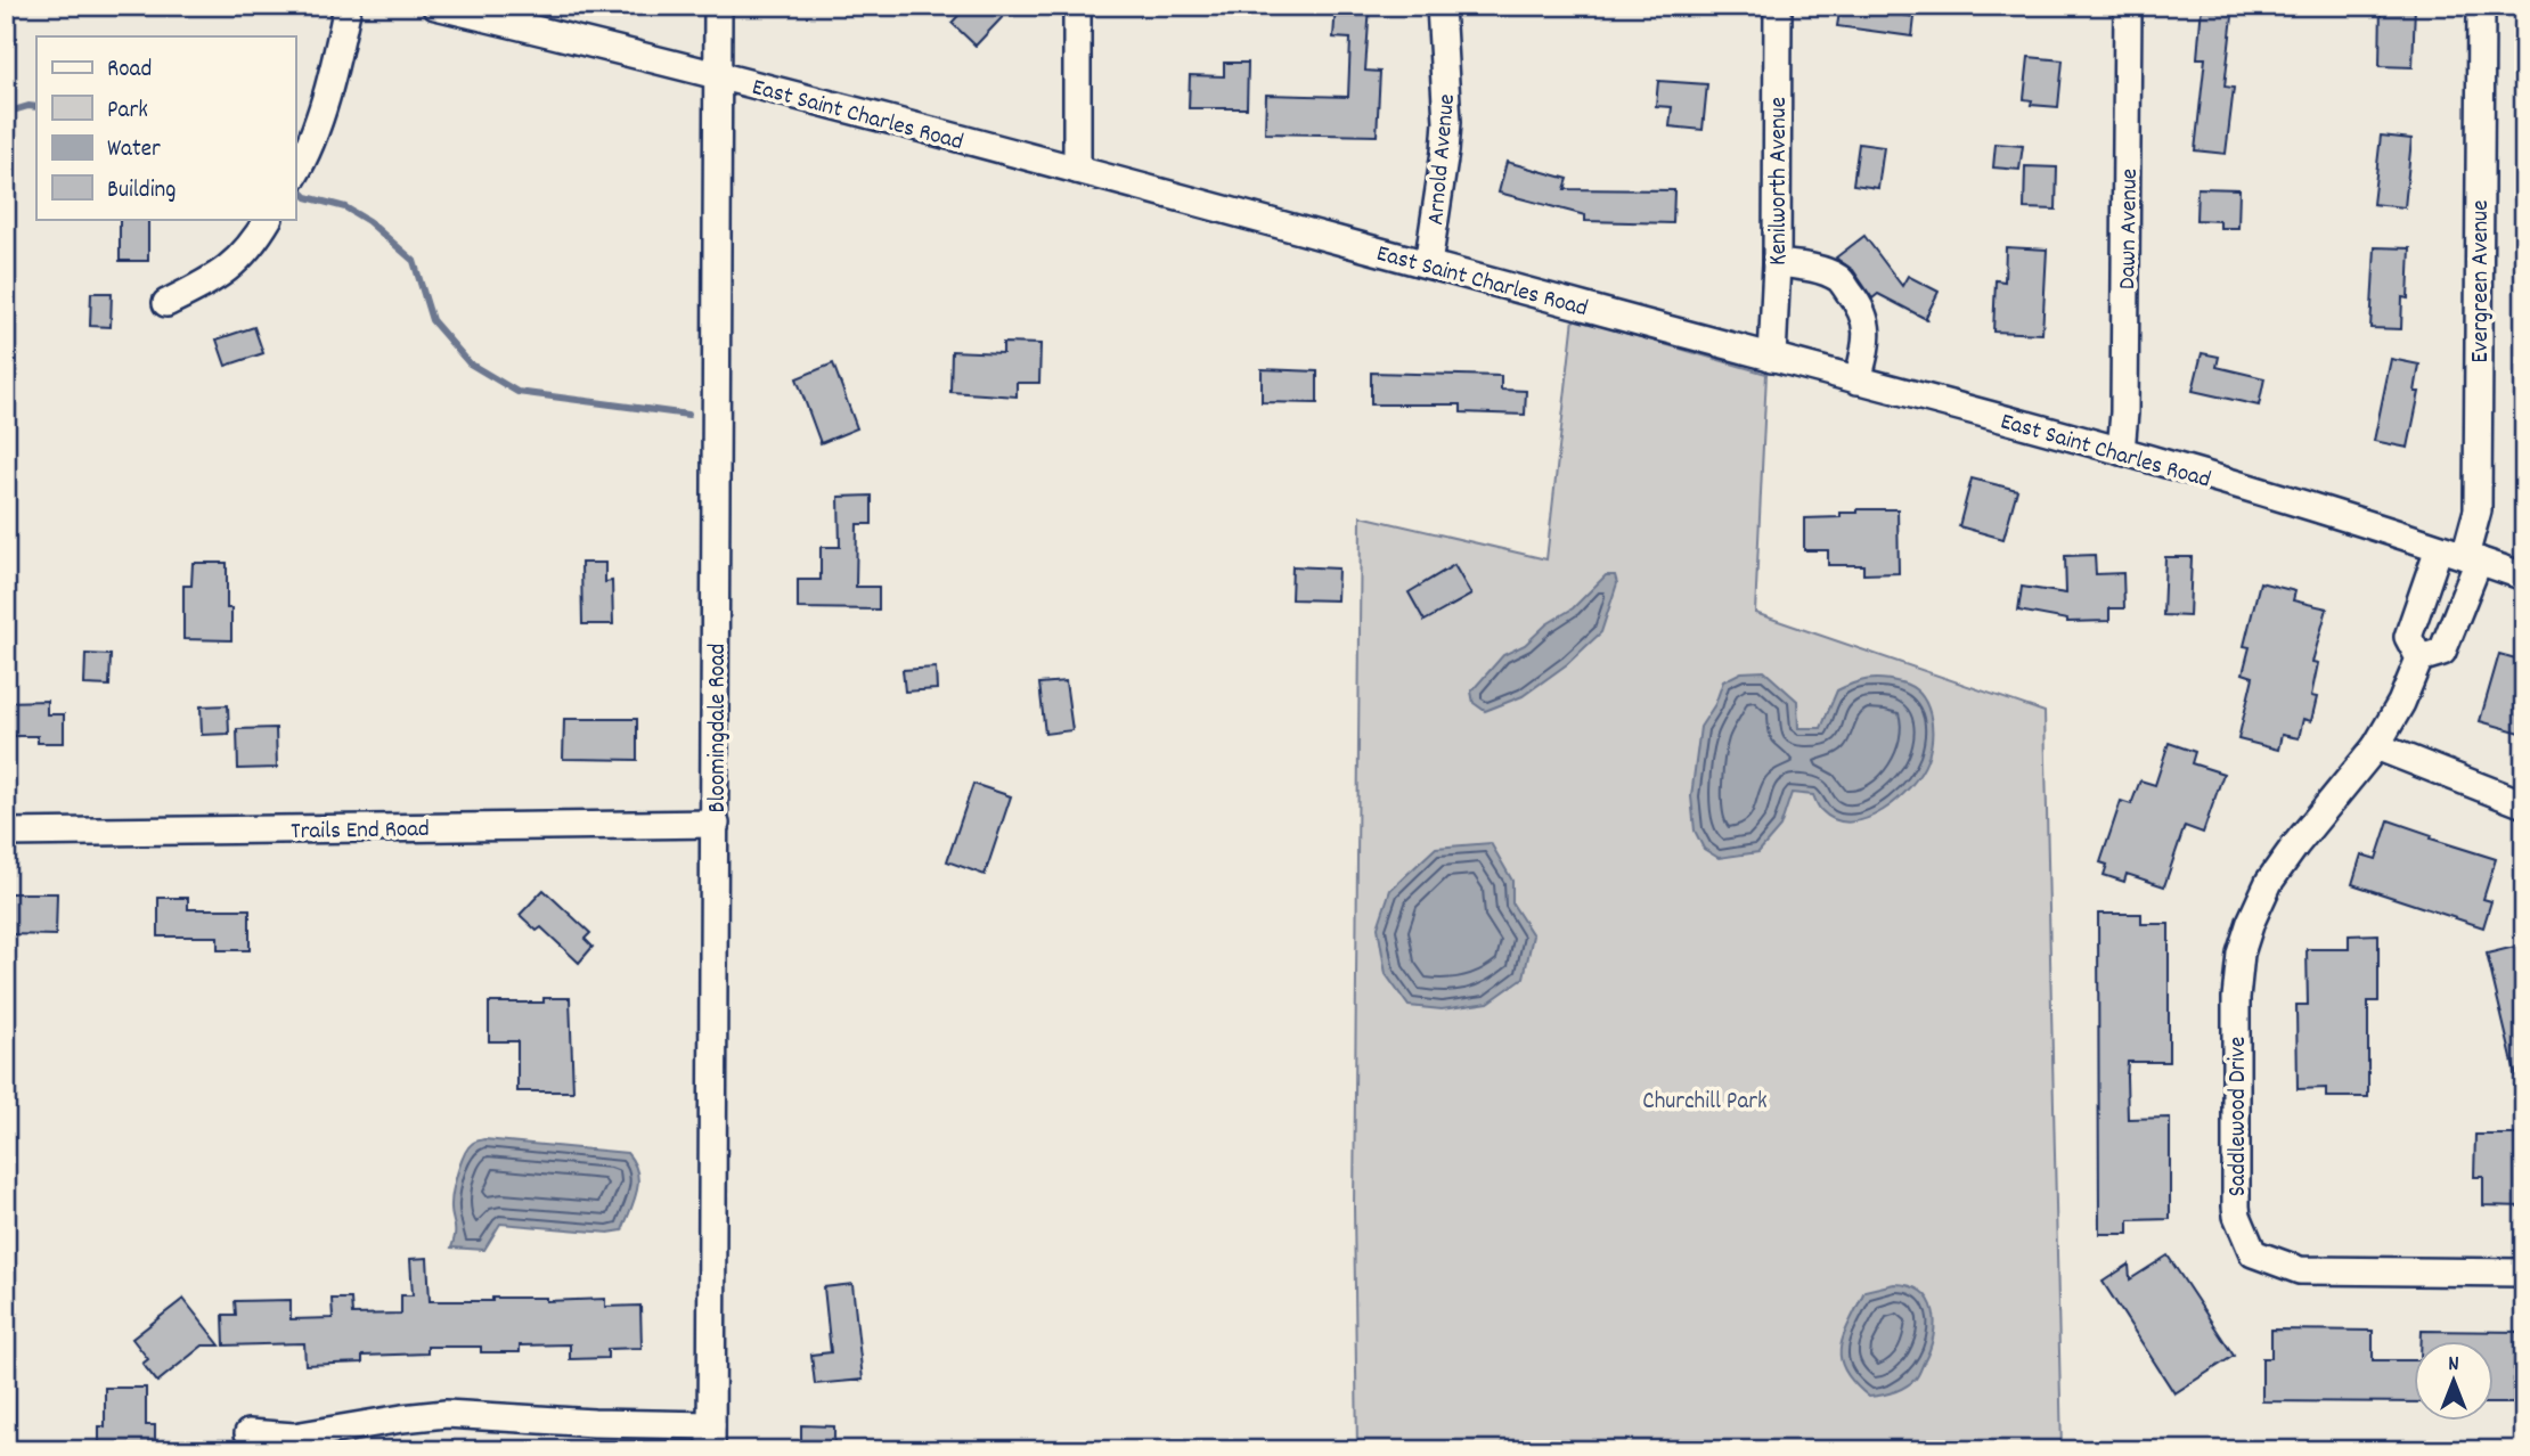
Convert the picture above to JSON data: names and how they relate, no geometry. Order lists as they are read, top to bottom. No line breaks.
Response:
{"streets":{"street":["East Saint Charles Road","Arnold Avenue","Kenilworth Avenue","Dawn Avenue","Evergreen Avenue","Bloomingdale Road","Trails End Road","Saddlewood Drive"]},"crossings":[["East Saint Charles Road","Arnold Avenue"],["East Saint Charles Road","Kenilworth Avenue"],["East Saint Charles Road","Dawn Avenue"],["East Saint Charles Road","Evergreen Avenue"],["East Saint Charles Road","Bloomingdale Road"],["Bloomingdale Road","Trails End Road"]],"parks":["Churchill Park"],"legend":["Road","Park","Water","Building"],"north":"top"}
